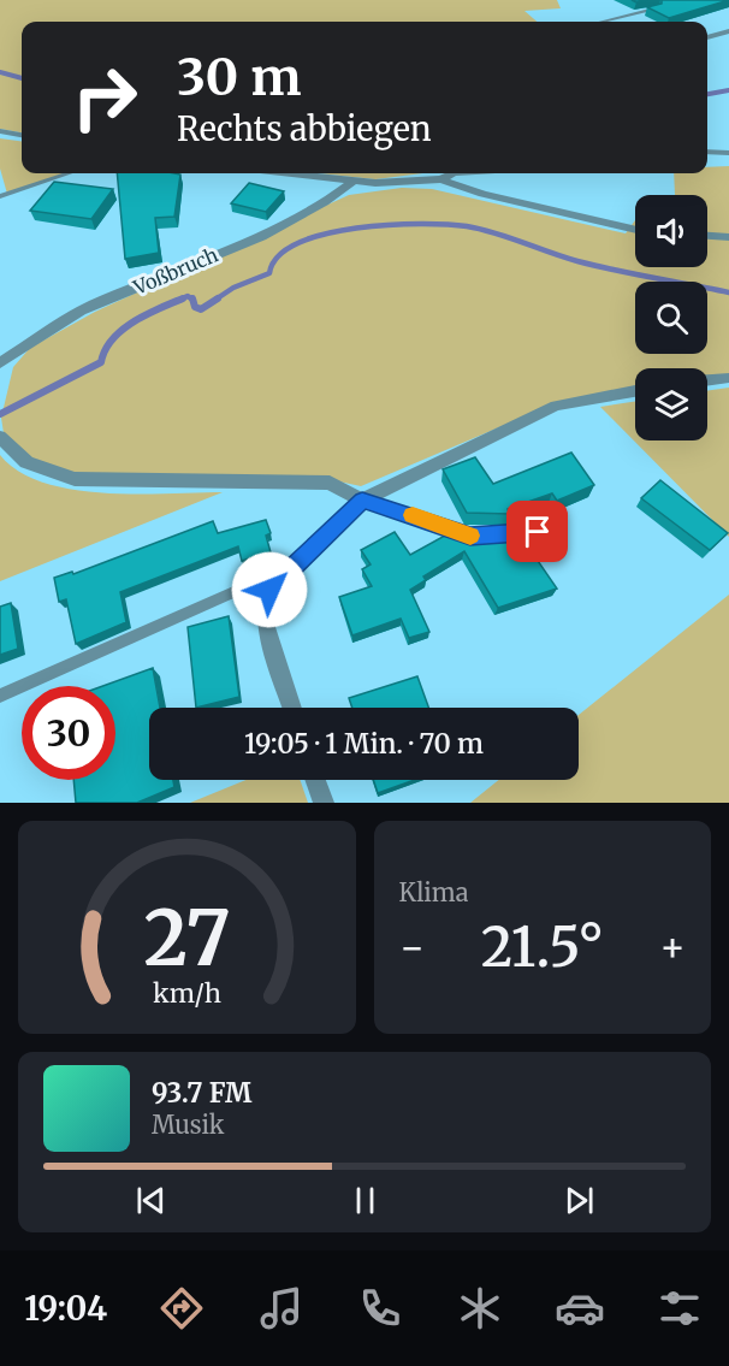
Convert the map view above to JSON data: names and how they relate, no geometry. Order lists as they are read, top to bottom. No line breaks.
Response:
{"streets":{"street":["Voßbruch"]},"page":{"turn":["30 m","Rechts abbiegen"],"limit":"30","trip":"19:05 · 1 Min. · 70 m","tile":"Klima","heat":["−","21.5°","+"],"song":["93.7 FM","Musik"],"tabs":"19:04","gauge":["27","km/h"]}}
